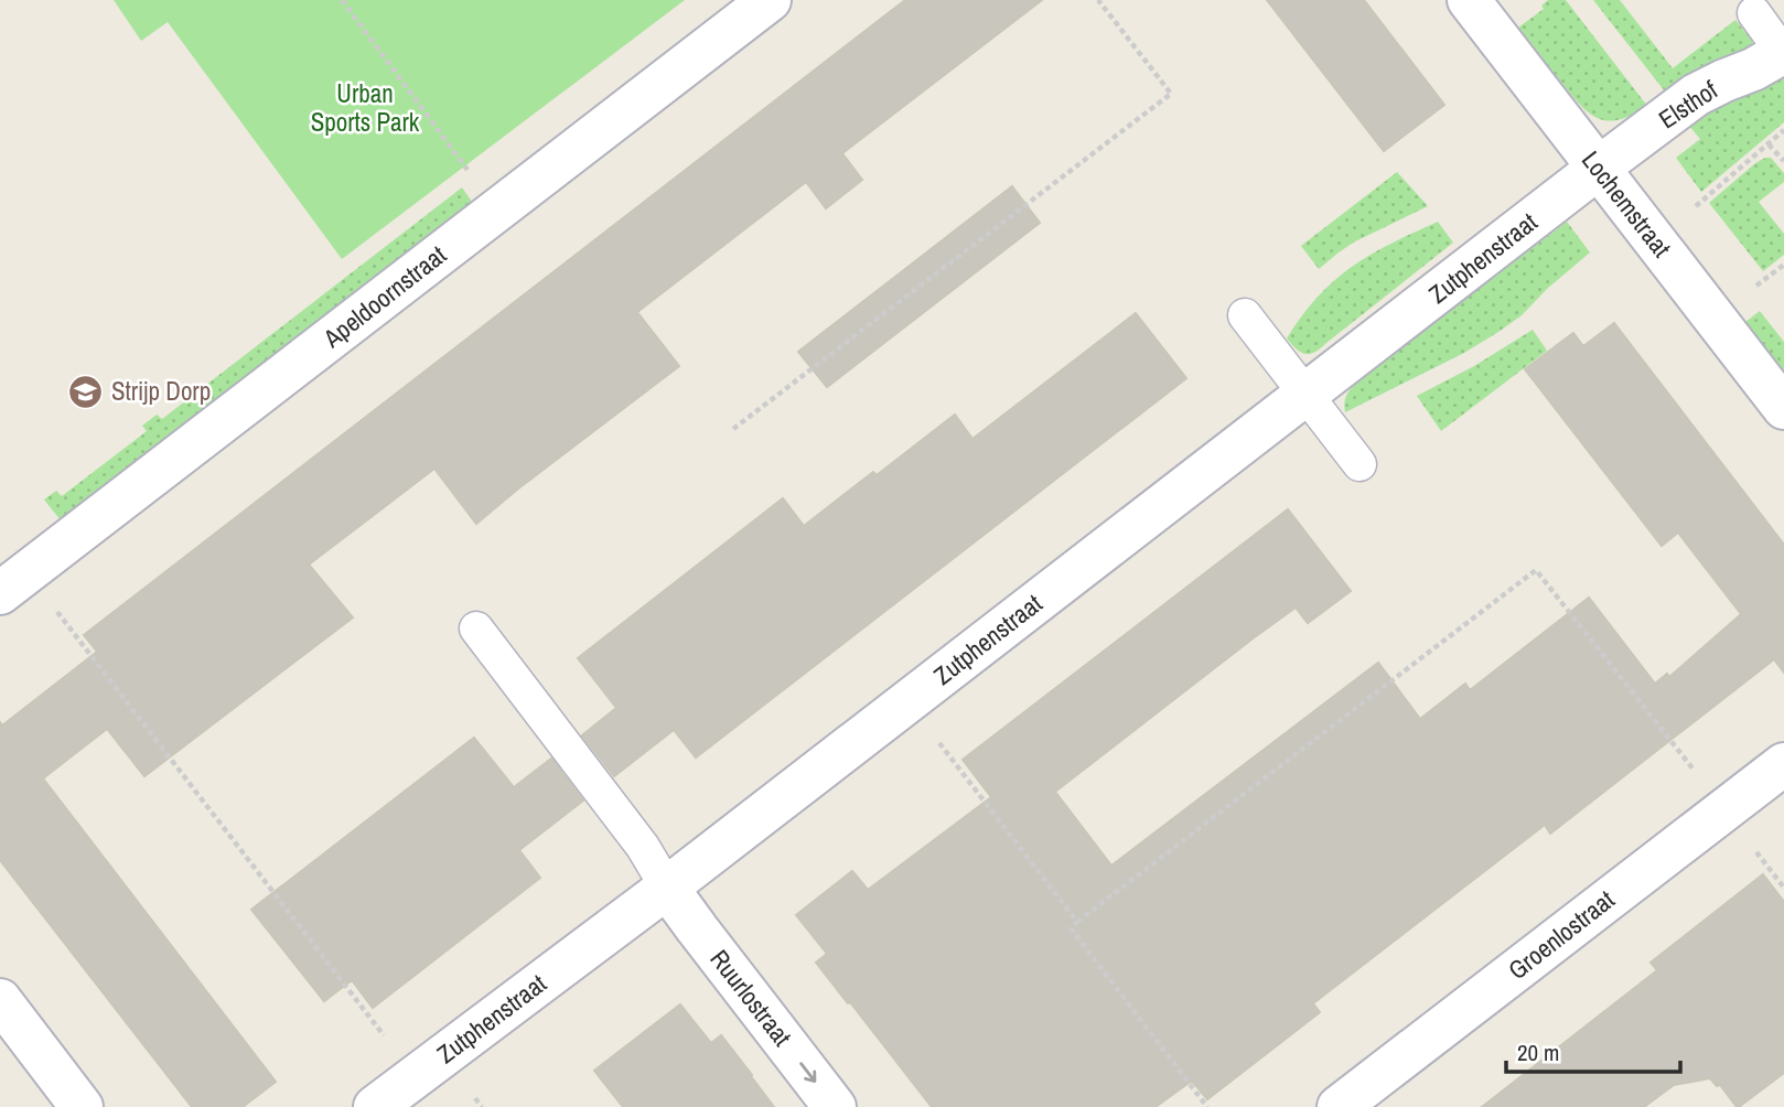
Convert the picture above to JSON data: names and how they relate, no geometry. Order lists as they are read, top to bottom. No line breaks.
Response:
{"streets":{"street":["Elsthof","Lochemstraat","Zutphenstraat","Apeldoornstraat","Groenlostraat","Ruurlostraat"]},"crossings":[["Elsthof","Lochemstraat"],["Elsthof","Zutphenstraat"],["Lochemstraat","Zutphenstraat"],["Zutphenstraat","Ruurlostraat"]],"one_way":["Ruurlostraat"],"parks":["Urban Sports Park"],"places":{"school or university":["Strijp Dorp"]},"scale_bar":"20 m"}
